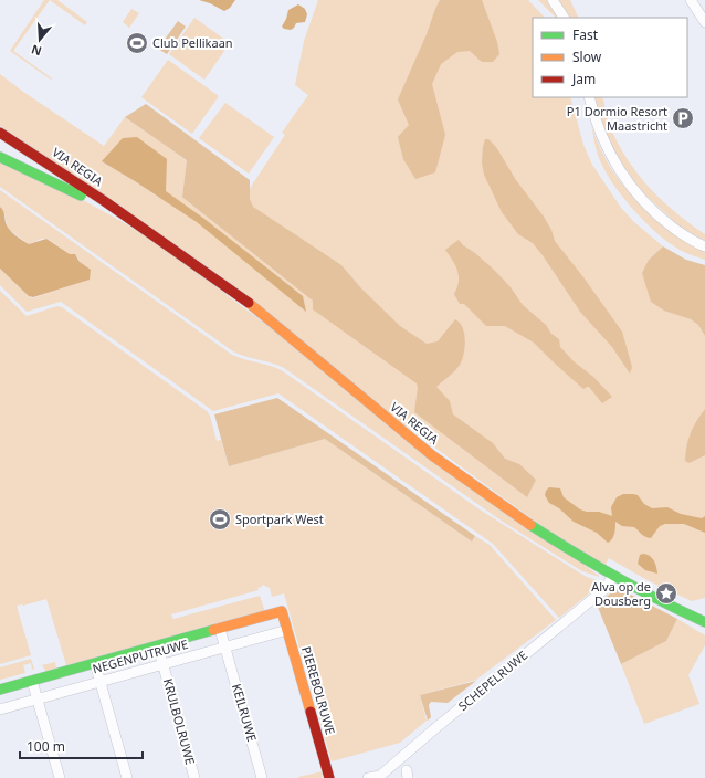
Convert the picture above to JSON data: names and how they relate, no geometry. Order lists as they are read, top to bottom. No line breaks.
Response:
{"streets":{"main road":["VIA REGIA","NEGENPUTRUWE","PIEREBOLRUWE"],"street":["SCHEPELRUWE","KEILRUWE","KRULBOLRUWE"]},"crossings":[["VIA REGIA","SCHEPELRUWE"],["NEGENPUTRUWE","PIEREBOLRUWE"],["NEGENPUTRUWE","KEILRUWE"],["NEGENPUTRUWE","KRULBOLRUWE"]],"places":{"sports":["Club Pellikaan","Sportpark West"],"parking":["P1 Dormio Resort Maastricht"],"place":["Alva op de Dousberg"]},"legend":["Fast","Slow","Jam"],"scale_bar":"100 m","north":"bottom"}
